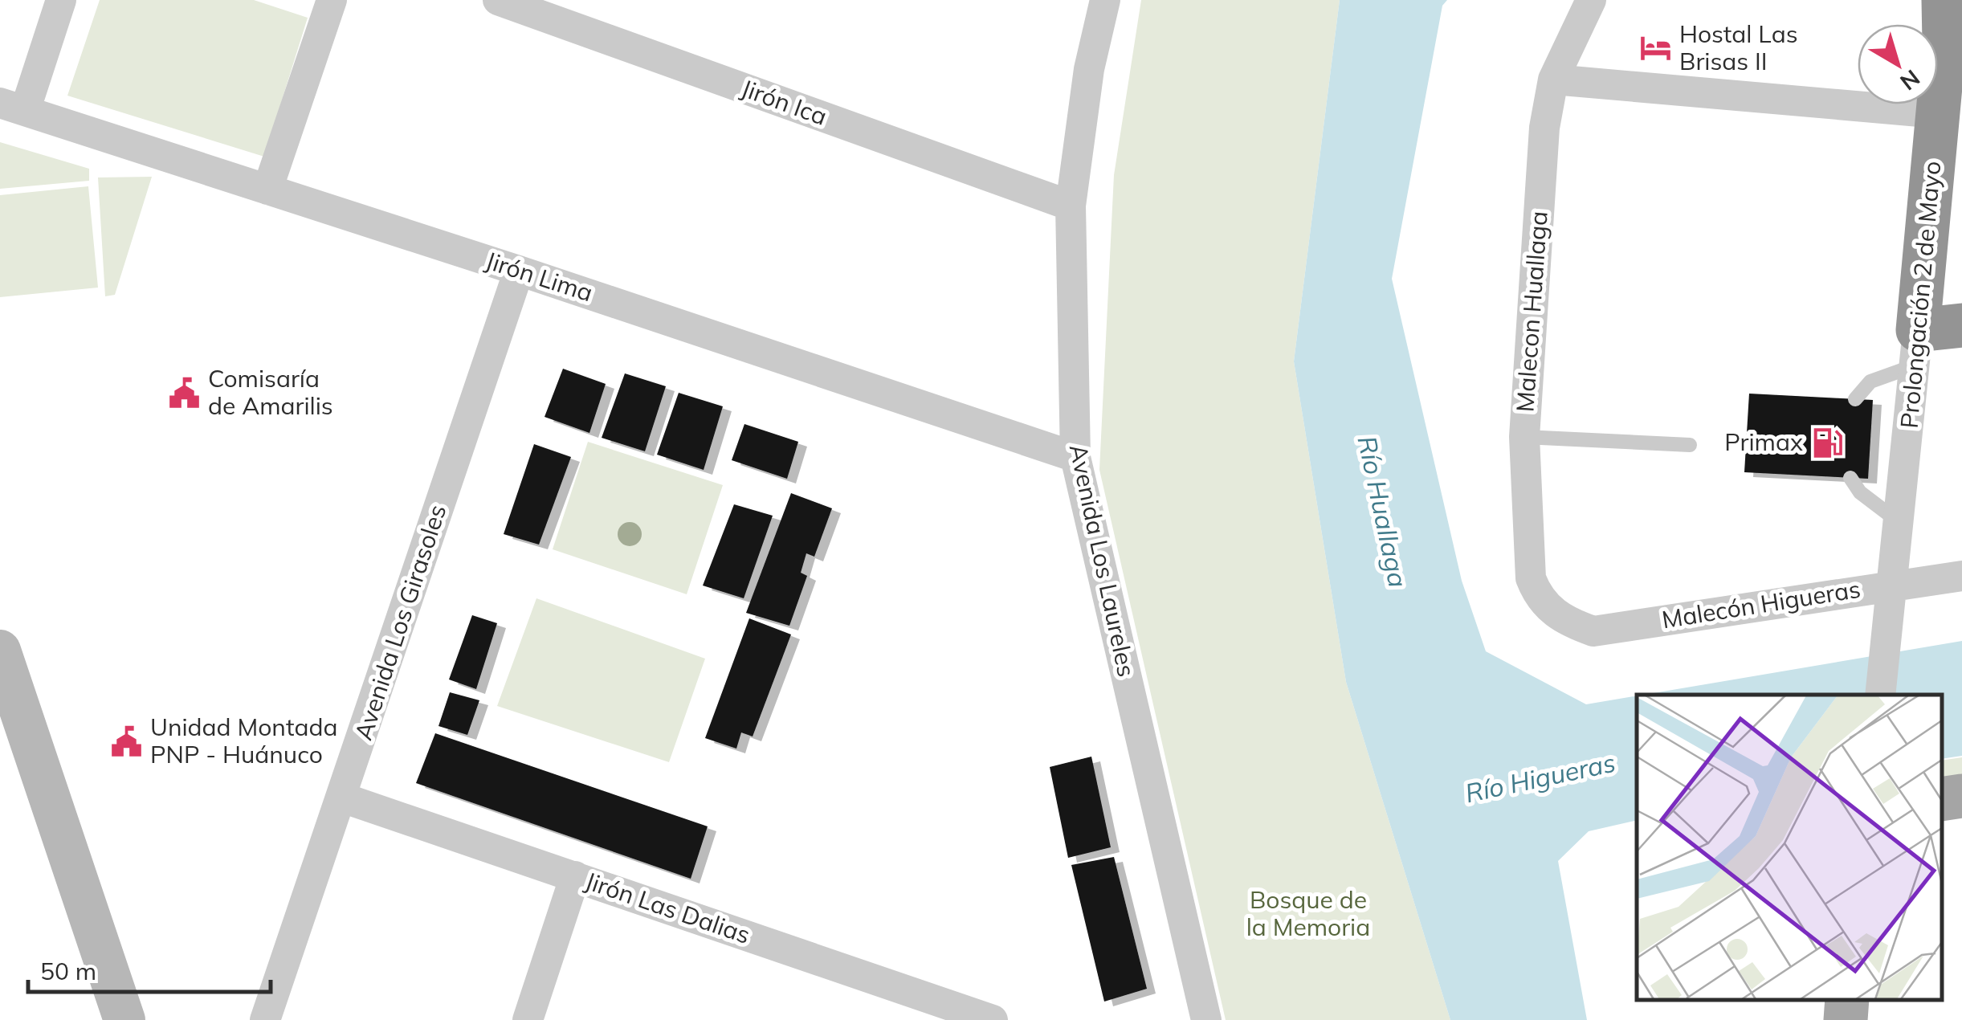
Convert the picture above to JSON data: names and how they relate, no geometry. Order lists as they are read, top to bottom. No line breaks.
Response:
{"streets":{"highway":["Prolongación 2 de Mayo"],"street":["Jirón Ica","Jirón Lima","Malecon Huallaga","Avenida Los Laureles","Malecón Higueras","Avenida Los Girasoles","Jirón Las Dalias"]},"crossings":[["Jirón Ica","Avenida Los Laureles"],["Jirón Lima","Avenida Los Laureles"],["Jirón Lima","Avenida Los Girasoles"],["Prolongación 2 de Mayo","Malecón Higueras"],["Malecon Huallaga","Malecón Higueras"],["Avenida Los Girasoles","Jirón Las Dalias"]],"water":["Río Huallaga","Río Higueras"],"parks":["Bosque de la Memoria"],"places":{"hotel":["Hostal Las Brisas II"],"public building":["Comisaría de Amarilis","Unidad Montada PNP - Huánuco"],"fuel station":["Primax"]},"scale_bar":"50 m","north":"bottom right"}
